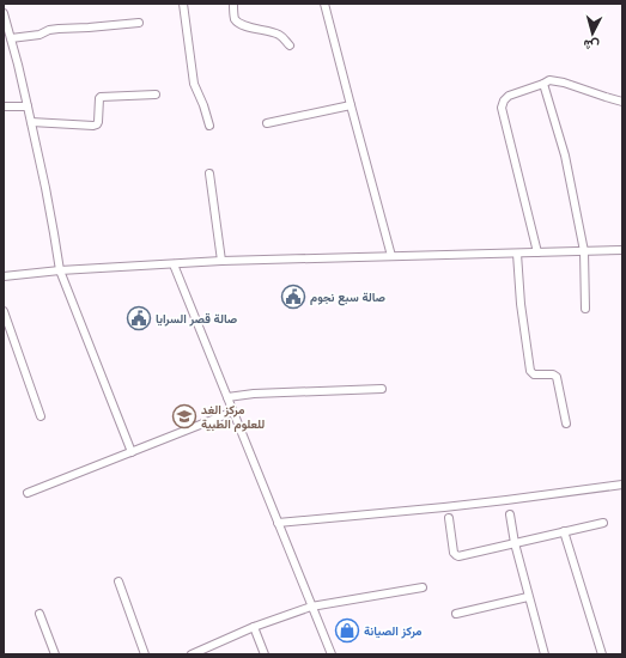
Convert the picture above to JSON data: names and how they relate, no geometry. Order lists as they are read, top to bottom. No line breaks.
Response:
{"places":{"public building":["صالة سبع نجوم","صالة قصر السرايا"],"school or university":["مركز الغد للعلوم الطبية"],"shop":["مركز الصيانة"]},"north":"bottom"}
